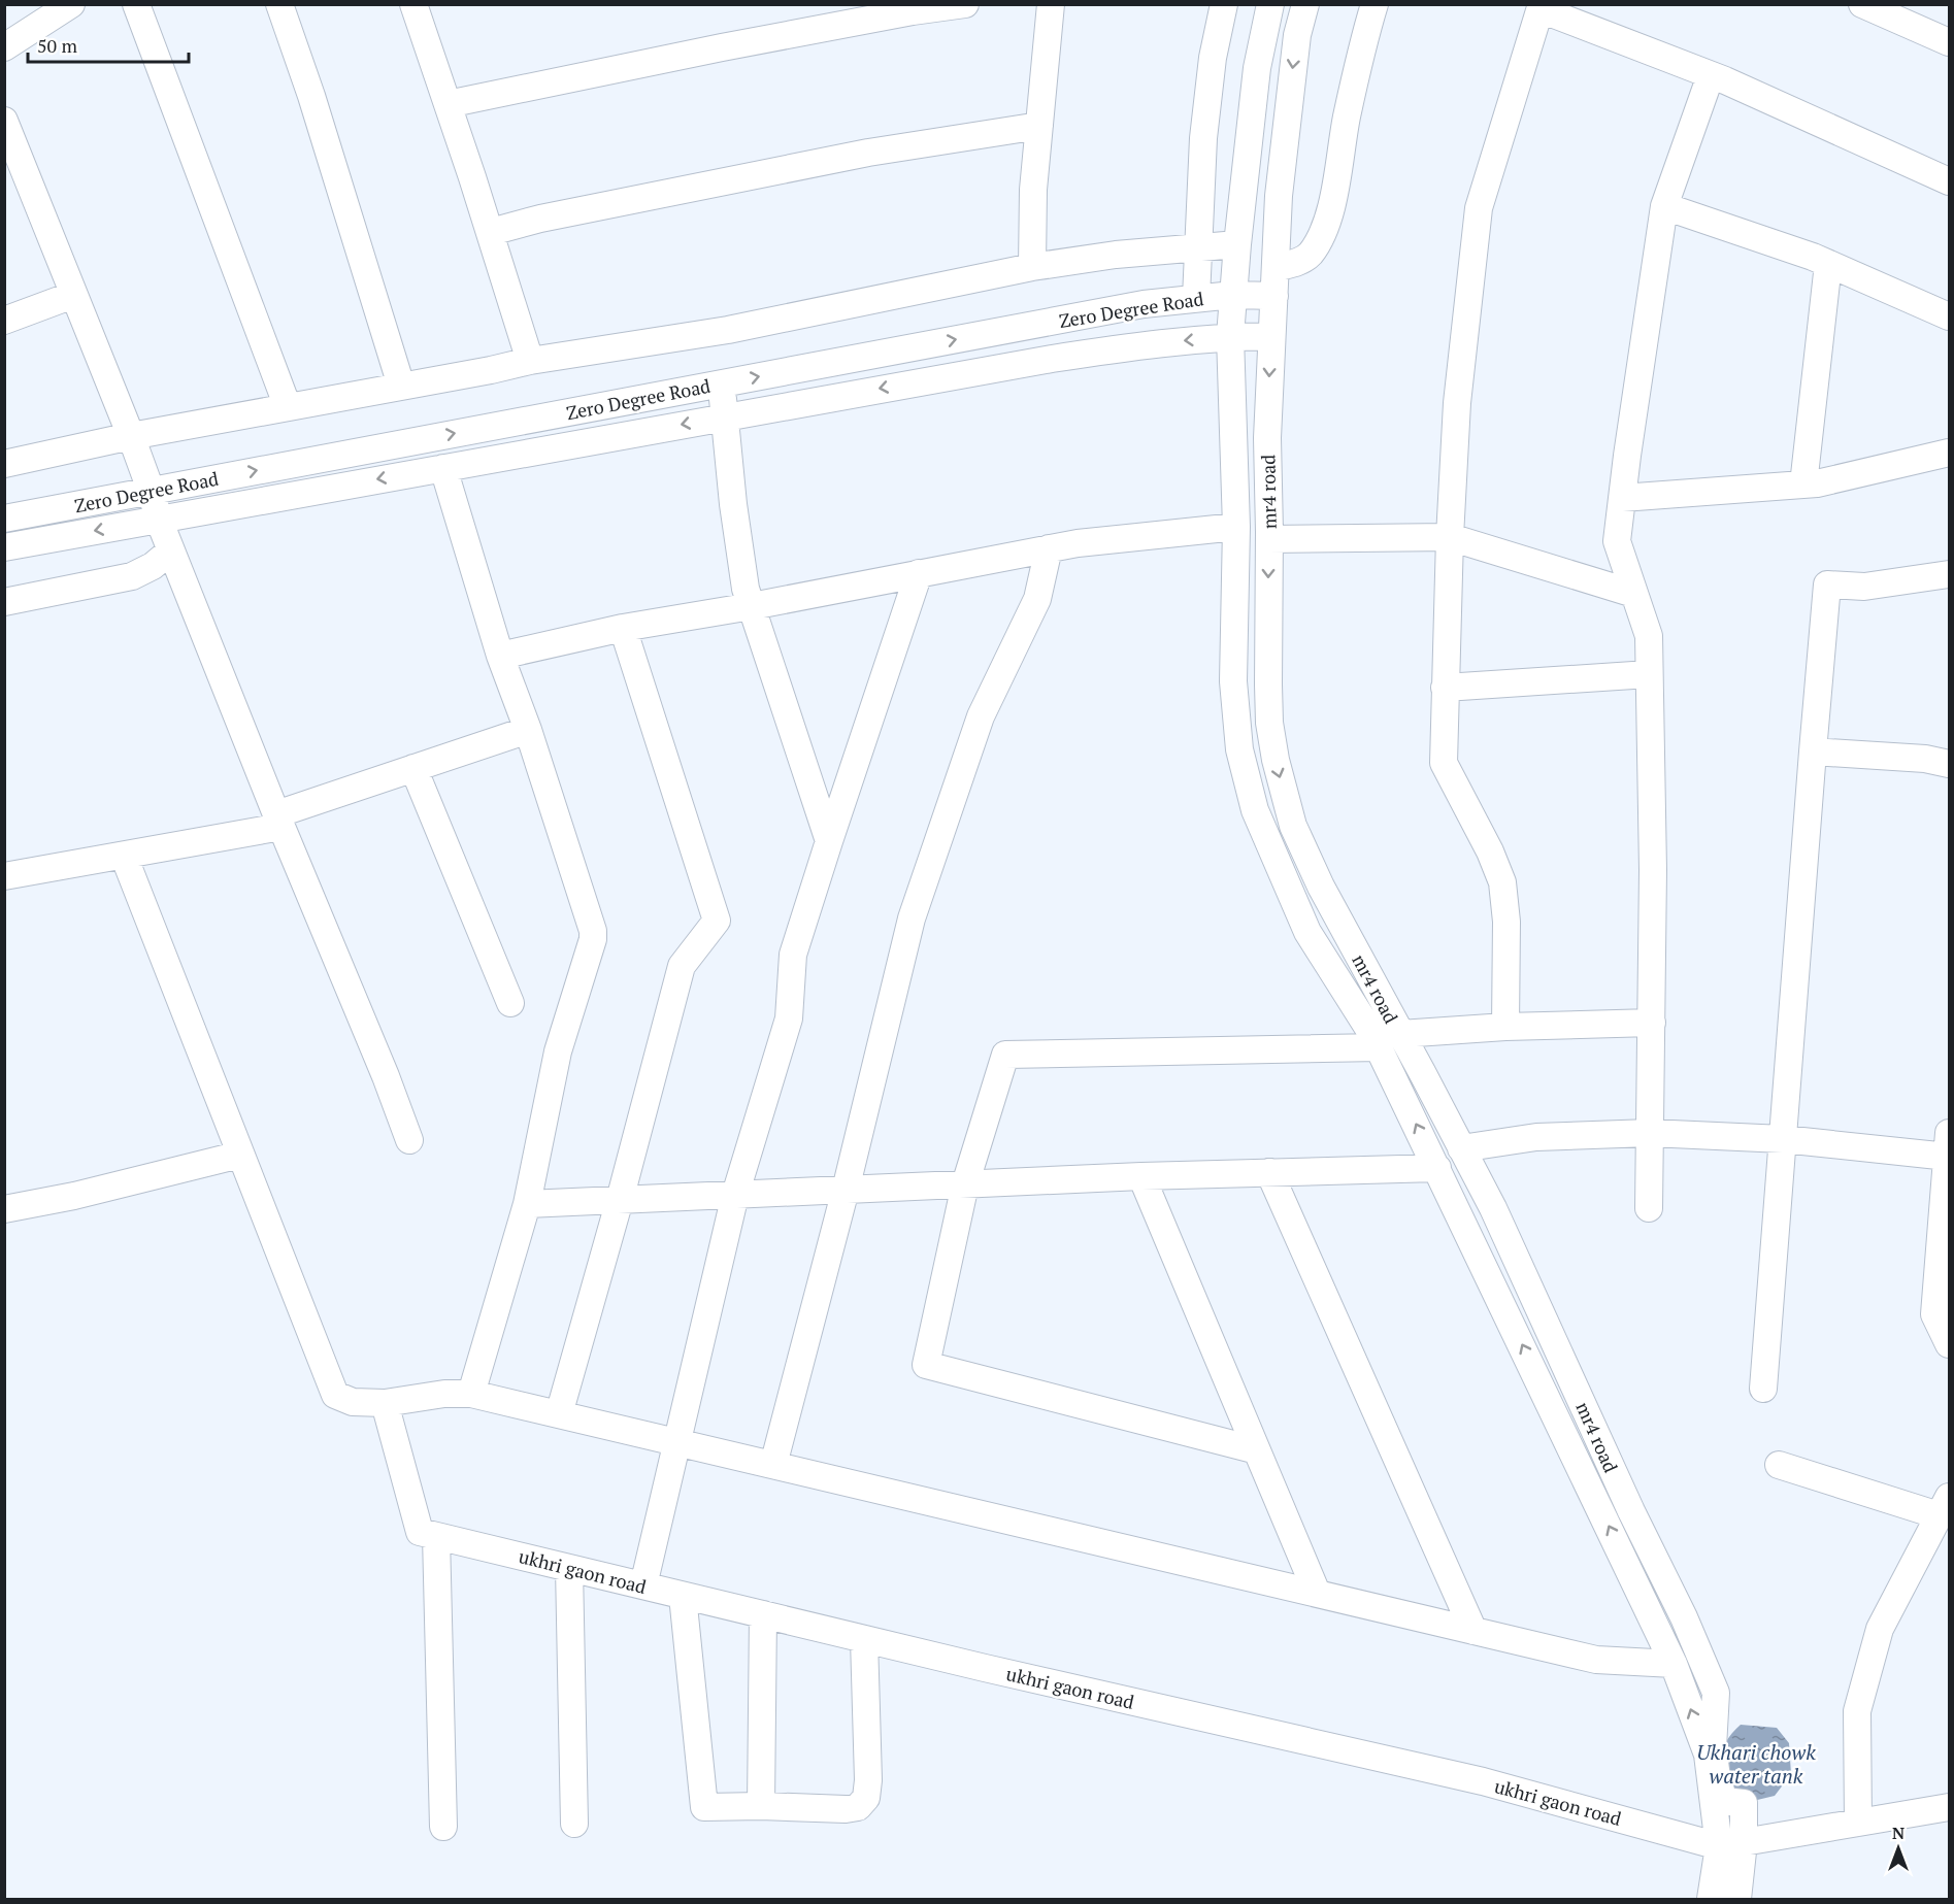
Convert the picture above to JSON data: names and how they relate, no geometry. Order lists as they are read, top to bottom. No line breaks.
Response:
{"streets":{"street":["Zero Degree Road","mr4 road","ukhri gaon road"]},"crossings":[["Zero Degree Road","mr4 road"],["mr4 road","ukhri gaon road"]],"water":["Ukhari chowk water tank"],"scale_bar":"50 m","north":"top"}
